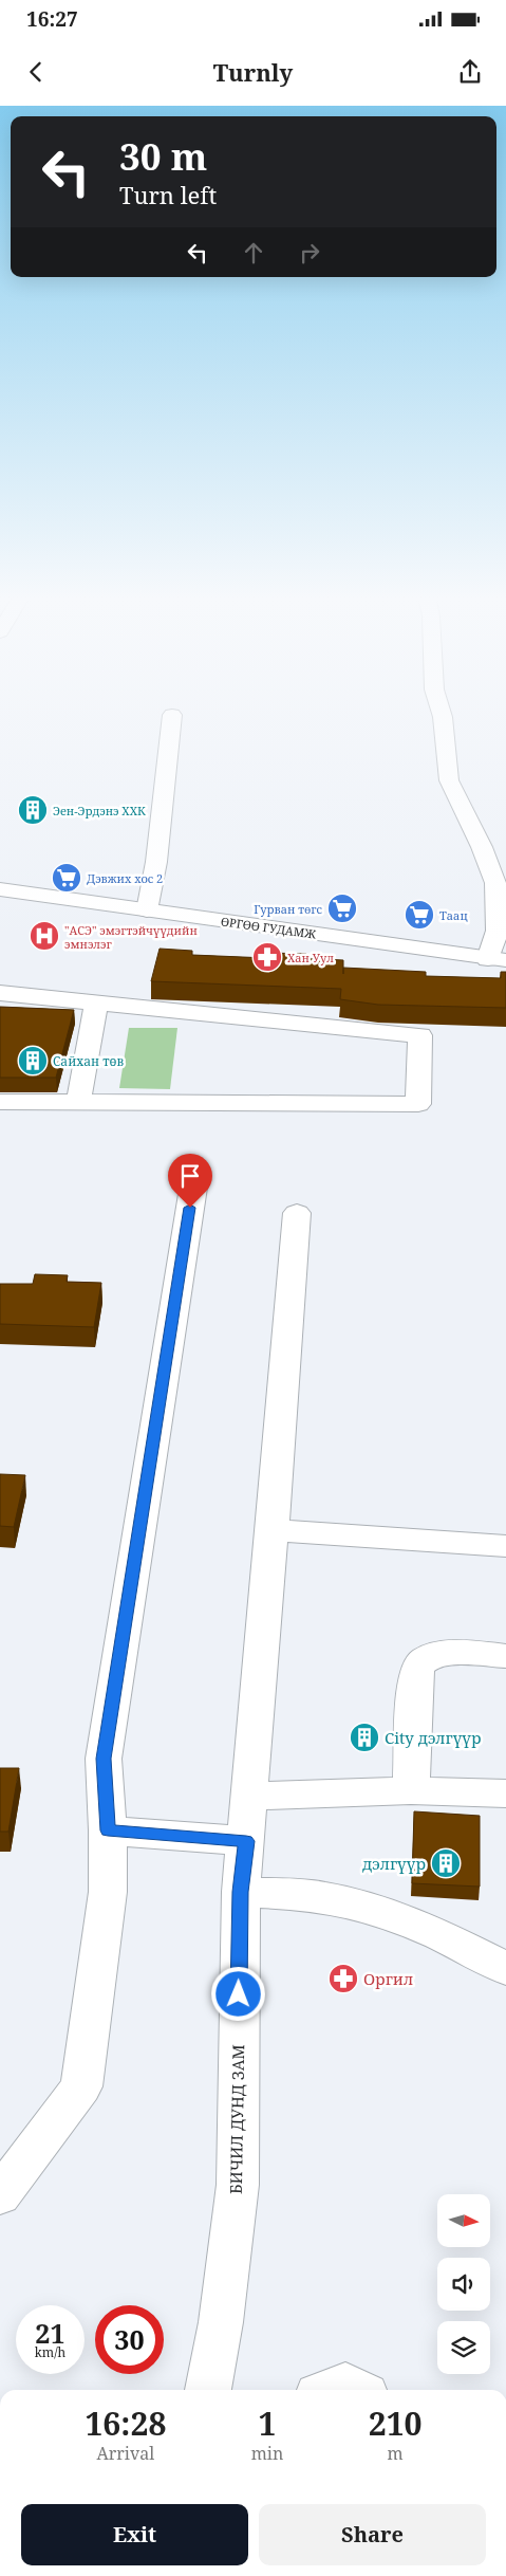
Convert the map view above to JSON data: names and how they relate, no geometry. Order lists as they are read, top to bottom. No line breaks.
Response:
{"streets":{"street":["ӨРГӨӨ ГУДАМЖ","БИЧИЛ ДУНД ЗАМ"]},"places":{"building":["Эен-Эрдэнэ ХХК","Сайхан төв","City дэлгүүр","дэлгүүр"],"supermarket":["Дэвжих хос 2","Гурван төгс","Таац"],"hospital":["\"АСЭ\" эмэгтэйчүүдийн эмнэлэг"],"pharmacy":["Хан Уул","Оргил"]},"north":"right","page":{"status":"16:27","header":"Turnly","turn":["30 m","Turn left"],"speed":"21 km/h","limit":"30","eta":["16:28","Arrival","1","min","210","m"],"buttons":["Exit","Share"]}}
